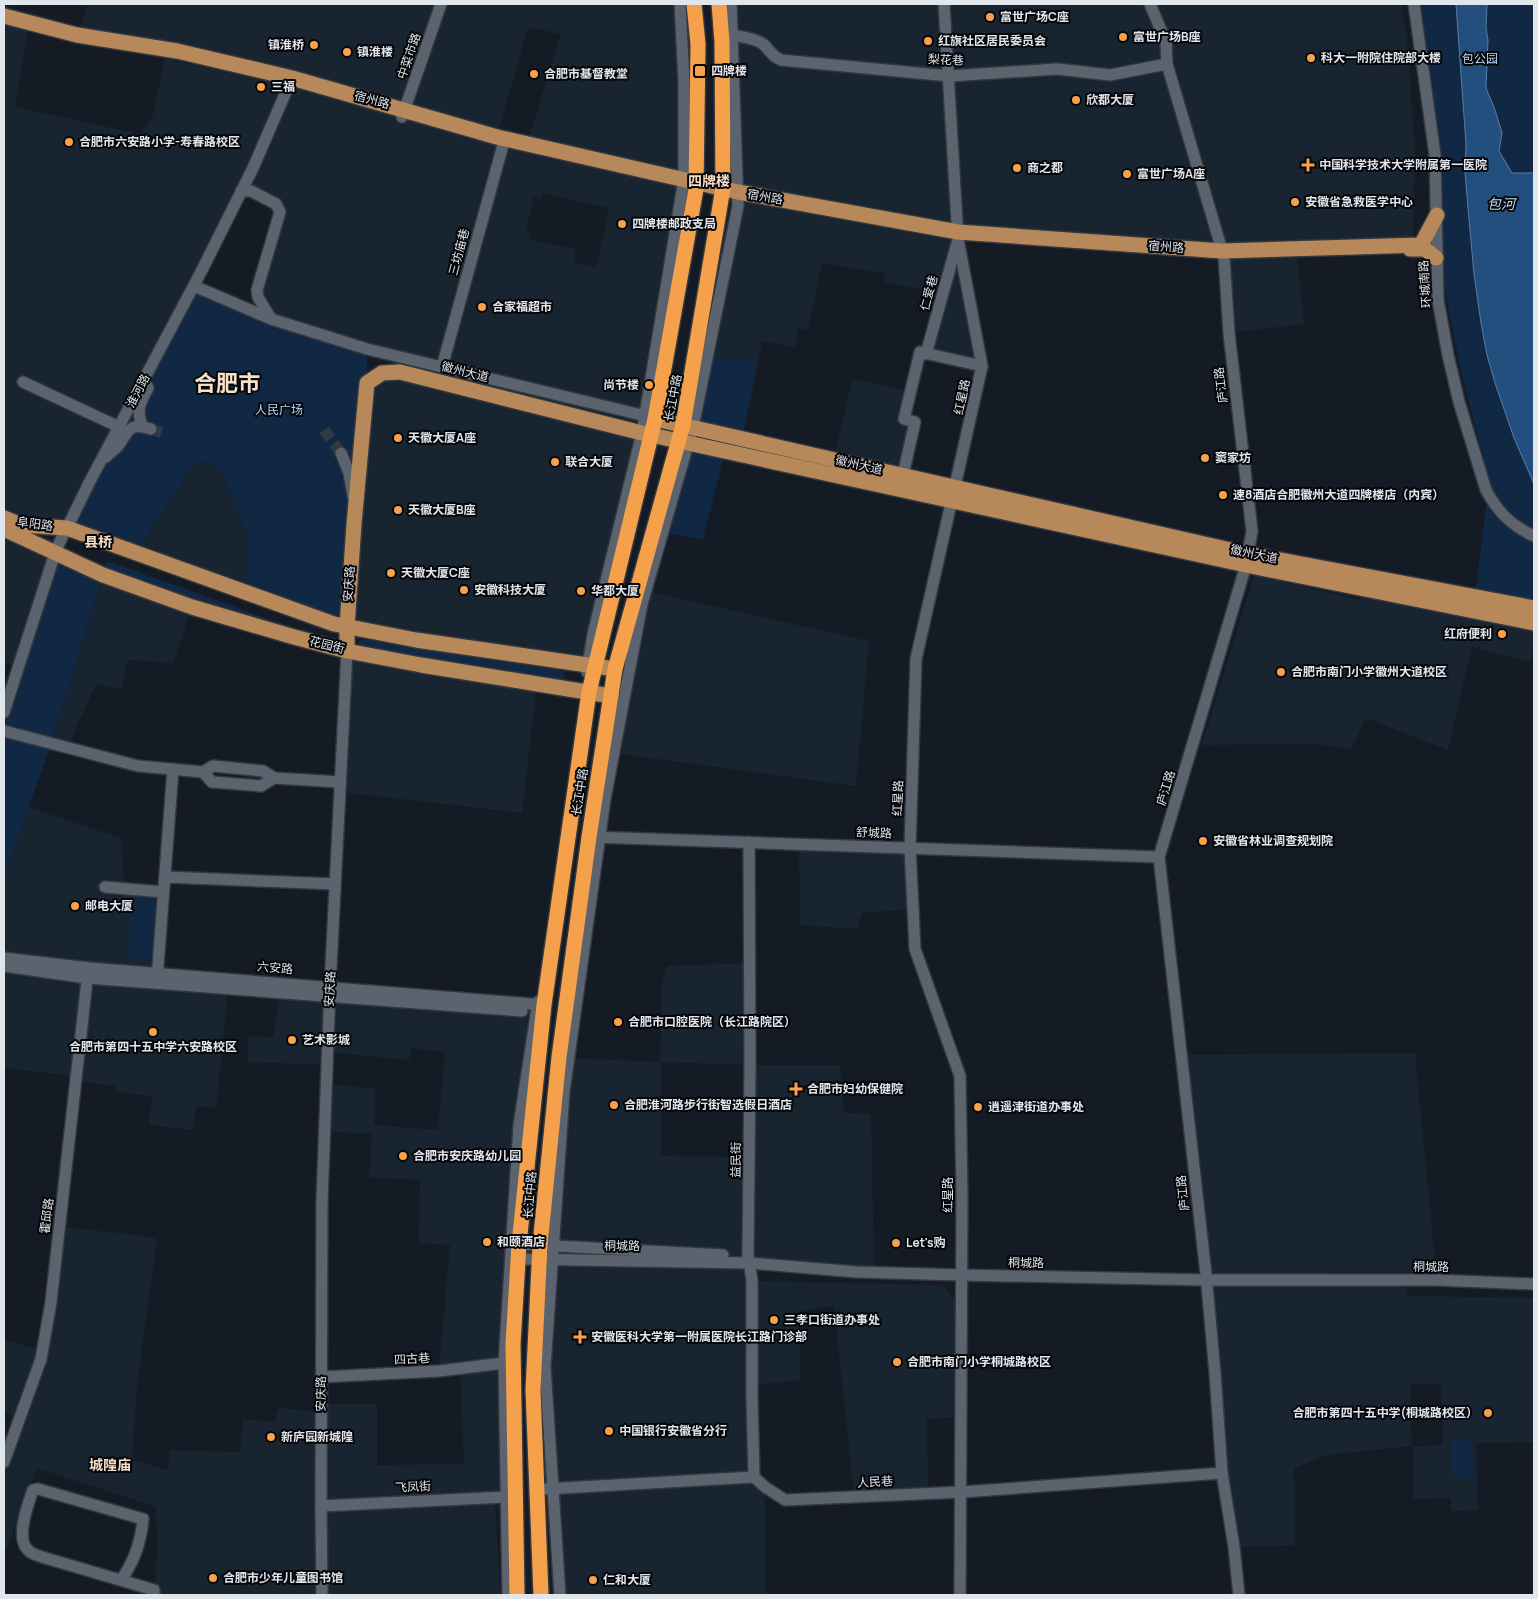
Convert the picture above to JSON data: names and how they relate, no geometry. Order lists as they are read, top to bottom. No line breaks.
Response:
{"streets":{"highway":["长江中路"],"main road":["宿州路","徽州大道","阜阳路","安庆路","花园街"],"street":["中菜市路","梨花巷","三坊庙巷","环城南路","仁爱巷","庐江路","淮河路","红星路","舒城路","六安路","益民街","霍邱路","桐城路","四古巷","人民巷","飞凤街"]},"crossings":[["中菜市路","宿州路"],["梨花巷","庐江路"],["梨花巷","红星路"],["宿州路","三坊庙巷"],["宿州路","环城南路"],["宿州路","仁爱巷"],["宿州路","庐江路"],["宿州路","淮河路"],["宿州路","红星路"],["宿州路","长江中路"],["三坊庙巷","徽州大道"],["仁爱巷","徽州大道"],["仁爱巷","红星路"],["徽州大道","庐江路"],["徽州大道","淮河路"],["徽州大道","红星路"],["徽州大道","长江中路"],["徽州大道","安庆路"],["庐江路","舒城路"],["庐江路","桐城路"],["庐江路","人民巷"],["淮河路","阜阳路"],["淮河路","花园街"],["红星路","舒城路"],["红星路","桐城路"],["红星路","人民巷"],["长江中路","花园街"],["长江中路","舒城路"],["长江中路","六安路"],["长江中路","桐城路"],["阜阳路","花园街"],["安庆路","花园街"],["安庆路","六安路"],["安庆路","四古巷"],["安庆路","飞凤街"],["舒城路","益民街"],["六安路","霍邱路"],["益民街","桐城路"],["益民街","人民巷"]],"districts":["四牌楼","合肥市","县桥","城隍庙"],"water":["包河"],"parks":["包公园","人民广场"],"places":{"other":["富世广场C座","富世广场B座","红旗社区居民委员会","镇淮桥","镇淮楼","科大一附院住院部大楼","合肥市基督教堂","三福","欣都大厦","合肥市六安路小学-寿春路校区","商之都","富世广场A座","安徽省急救医学中心","四牌楼邮政支局","合家福超市","尚节楼","天徽大厦A座","窦家坊","联合大厦","速8酒店合肥徽州大道四牌楼店（内宾）","天徽大厦B座","天徽大厦C座","安徽科技大厦","华都大厦","红府便利","合肥市南门小学徽州大道校区","安徽省林业调查规划院","邮电大厦","合肥市口腔医院（长江路院区）","合肥市第四十五中学六安路校区","艺术影城","合肥淮河路步行街智选假日酒店","逍遥津街道办事处","合肥市安庆路幼儿园","和颐酒店","Let's购","三孝口街道办事处","合肥市南门小学桐城路校区","合肥市第四十五中学(桐城路校区）","中国银行安徽省分行","新庐园新城隍","合肥市少年儿童图书馆","仁和大厦"],"transit":["四牌楼"],"health":["中国科学技术大学附属第一医院","合肥市妇幼保健院","安徽医科大学第一附属医院长江路门诊部"]}}
